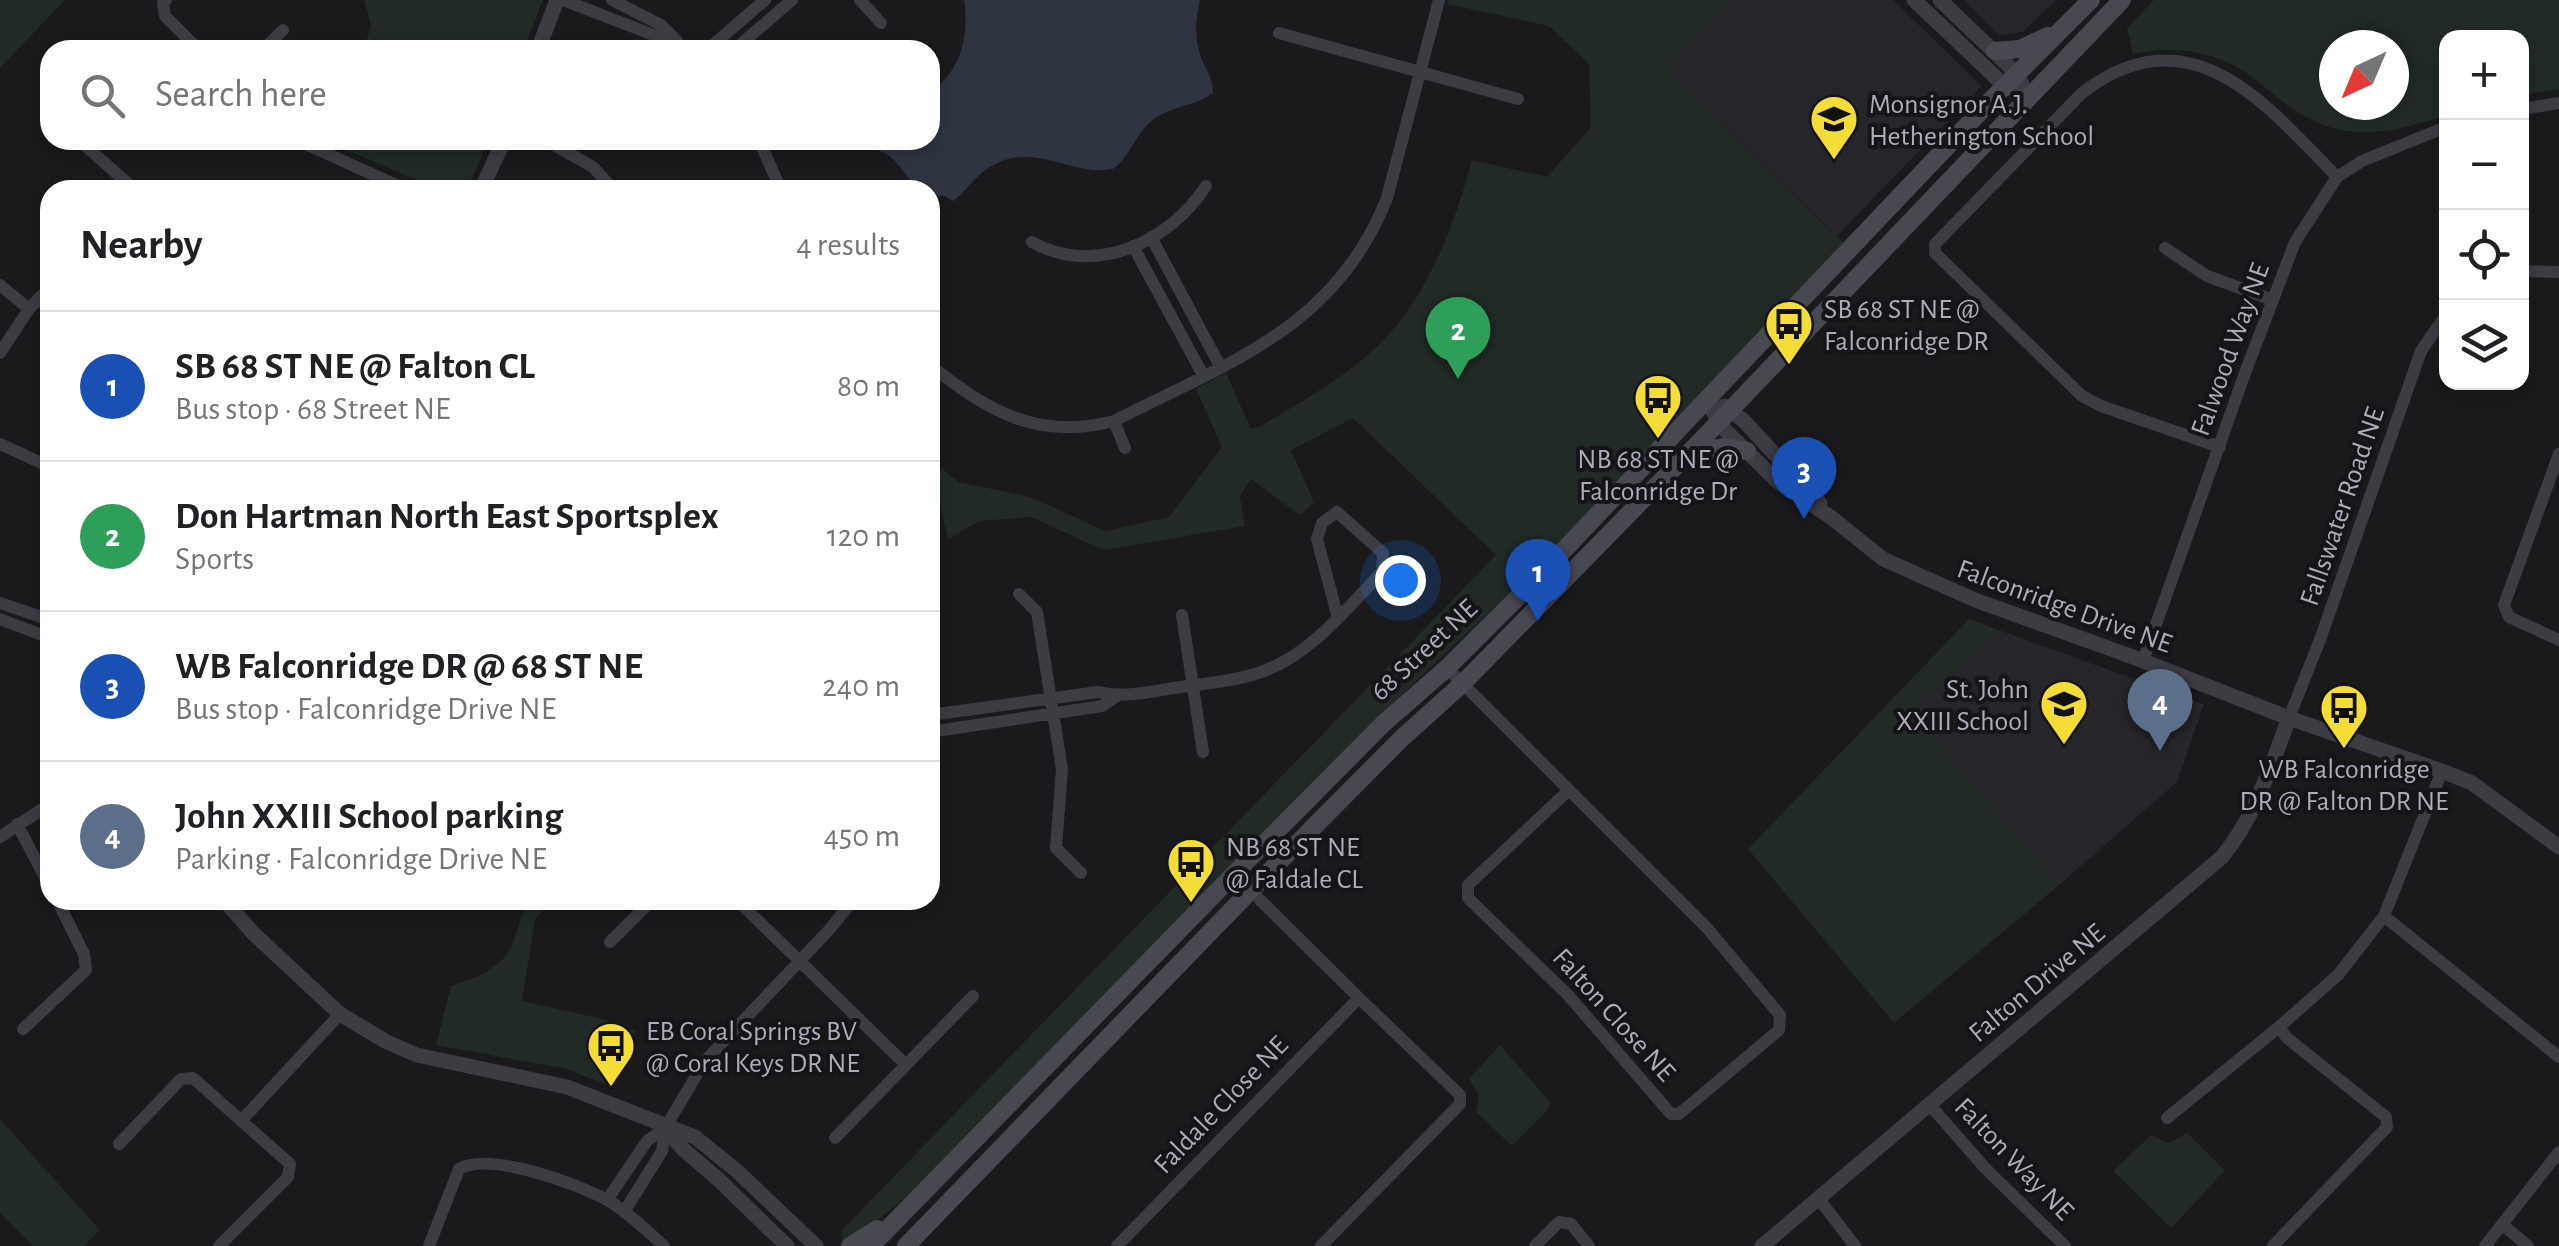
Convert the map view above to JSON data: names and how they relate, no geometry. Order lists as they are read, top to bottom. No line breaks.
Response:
{"streets":{"main road":["68 Street NE"],"street":["Falwood Way NE","Fallswater Road NE","Falconridge Drive NE","Falton Drive NE","Falton Close NE","Faldale Close NE","Falton Way NE"]},"crossings":[["Falwood Way NE","Falconridge Drive NE"],["Fallswater Road NE","Falconridge Drive NE"],["Fallswater Road NE","Falton Drive NE"],["Falconridge Drive NE","68 Street NE"],["Falconridge Drive NE","Falton Drive NE"],["68 Street NE","Falton Close NE"],["Falton Drive NE","Falton Way NE"]],"places":{"school or university":["Monsignor A.J. Hetherington School","St. John XXIII School"],"bus stop":["SB 68 ST NE @ Falconridge DR","NB 68 ST NE @ Falconridge Dr","WB Falconridge DR @ Falton DR NE","NB 68 ST NE @ Faldale CL","EB Coral Springs BV @ Coral Keys DR NE"]},"north":"bottom left","page":{"map_buttons":["+","−"],"search":"Search here","heading":["Nearby","4 results"],"pins":["2","3","1","4"],"list":[{"mark":"1","name":"SB 68 ST NE @ Falton CL","note":"Bus stop · 68 Street NE","value":"80 m"},{"mark":"2","name":"Don Hartman North East Sportsplex","note":"Sports","value":"120 m"},{"mark":"3","name":"WB Falconridge DR @ 68 ST NE","note":"Bus stop · Falconridge Drive NE","value":"240 m"},{"mark":"4","name":"John XXIII School parking","note":"Parking · Falconridge Drive NE","value":"450 m"}]}}
